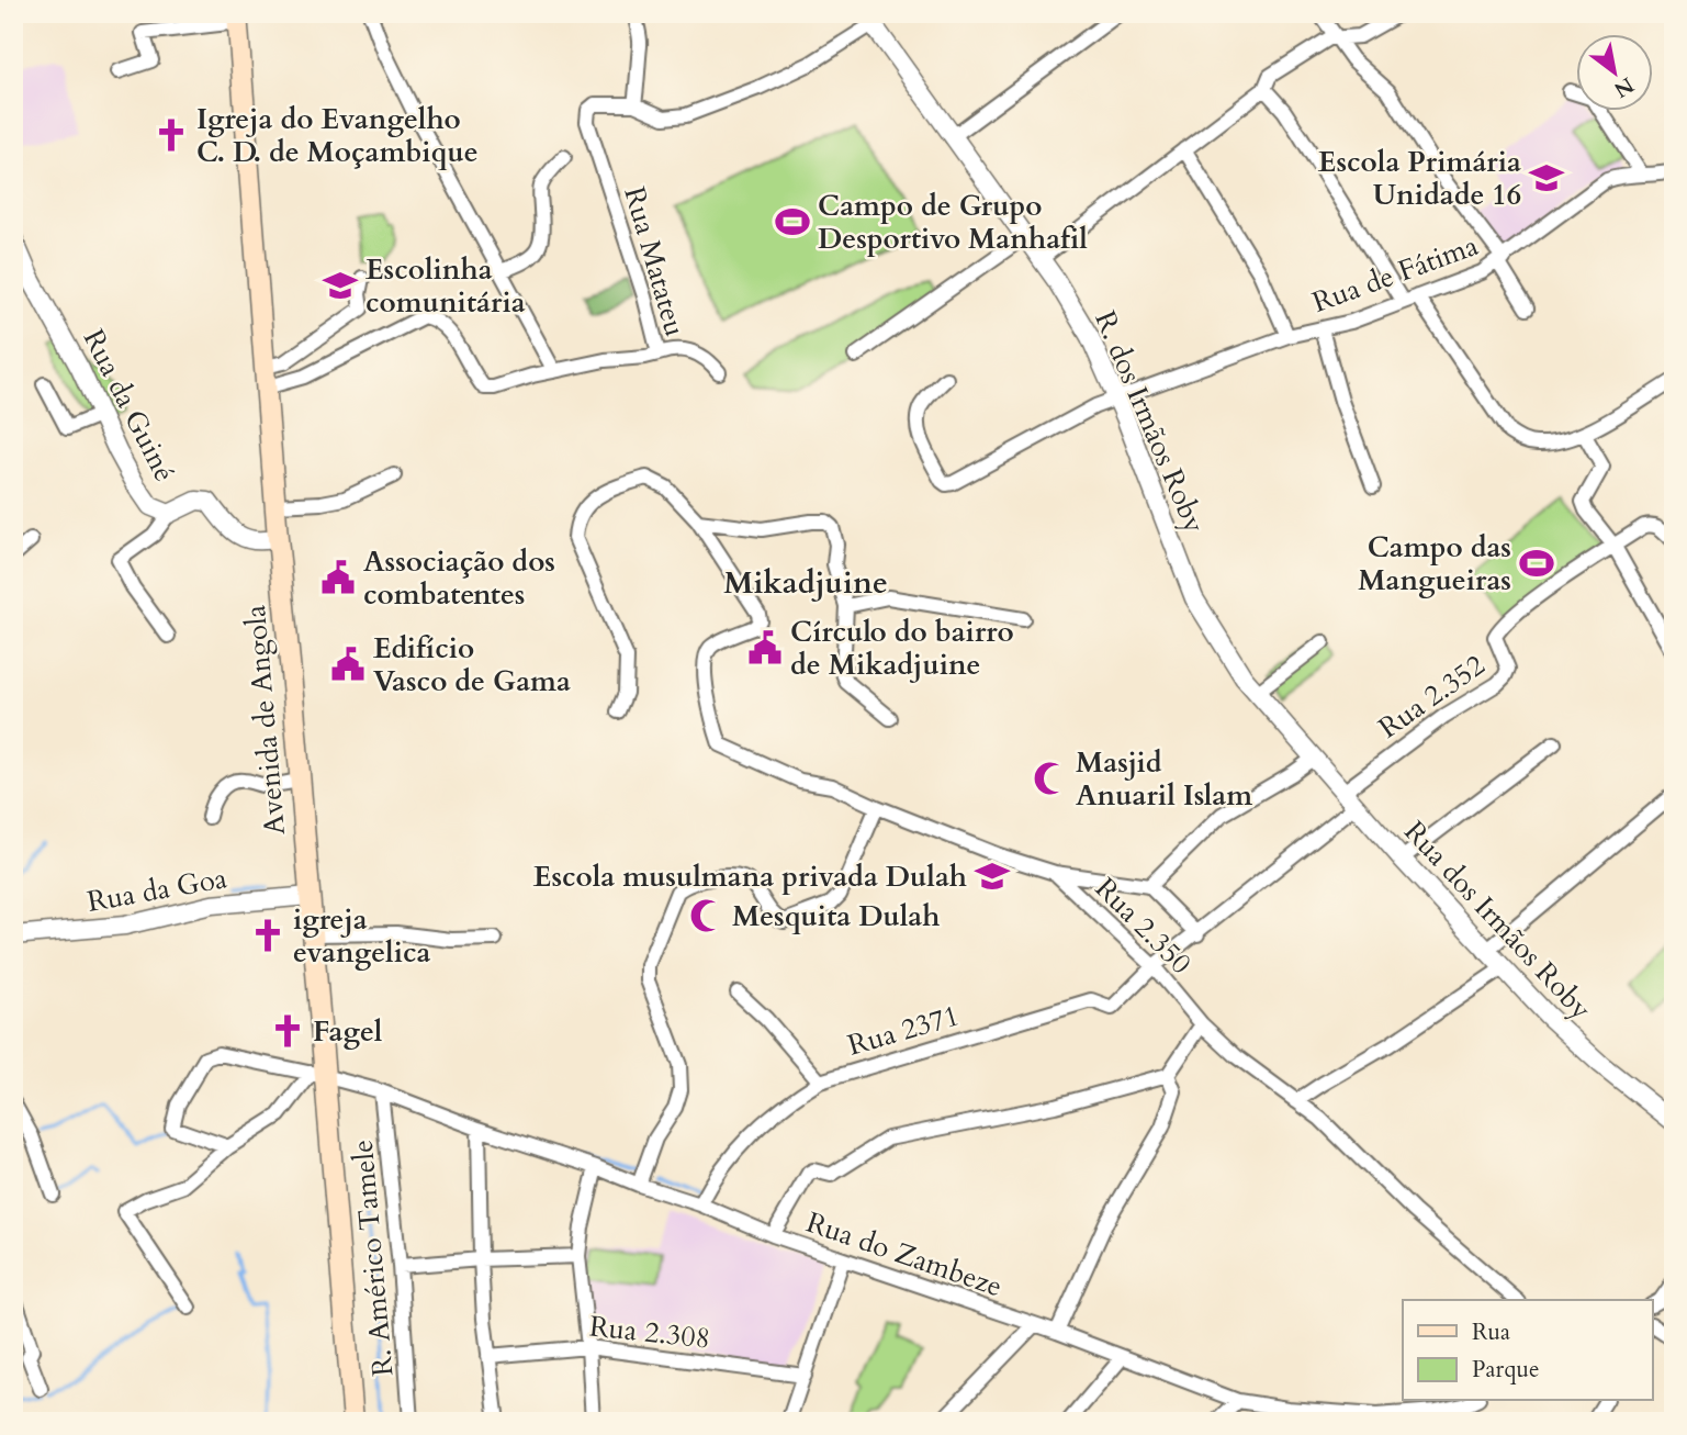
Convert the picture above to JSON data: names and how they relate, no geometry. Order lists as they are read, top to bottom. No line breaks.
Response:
{"streets":{"main road":["Avenida de Angola"],"street":["Rua Matateu","Rua de Fátima","Rua da Guiné","R. dos Irmãos Roby","Rua 2.352","Rua da Goa","Rua dos Irmãos Roby","Rua 2.350","Rua 2371","Rua do Zambeze","R. Américo Tamele","Rua 2.308"]},"crossings":[["Rua Matateu","Avenida de Angola"],["Rua de Fátima","R. dos Irmãos Roby"],["Rua da Guiné","Avenida de Angola"],["R. dos Irmãos Roby","Rua dos Irmãos Roby"],["Rua 2.352","Rua dos Irmãos Roby"],["Avenida de Angola","Rua da Goa"],["Avenida de Angola","Rua do Zambeze"],["Rua 2.350","Rua 2371"],["Rua 2371","Rua do Zambeze"],["Rua do Zambeze","R. Américo Tamele"]],"districts":["Mikadjuine"],"places":{"church":["Igreja do Evangelho C. D. de Moçambique","igreja evangelica","Fagel"],"school or university":["Escola Primária Unidade 16","Escolinha comunitária","Escola musulmana privada Dulah"],"sports":["Campo de Grupo Desportivo Manhafil","Campo das Mangueiras"],"public building":["Associação dos combatentes","Círculo do bairro de Mikadjuine","Edifício Vasco de Gama"],"mosque":["Masjid Anuaril Islam","Mesquita Dulah"]},"legend":["Rua","Parque"],"north":"bottom right"}
